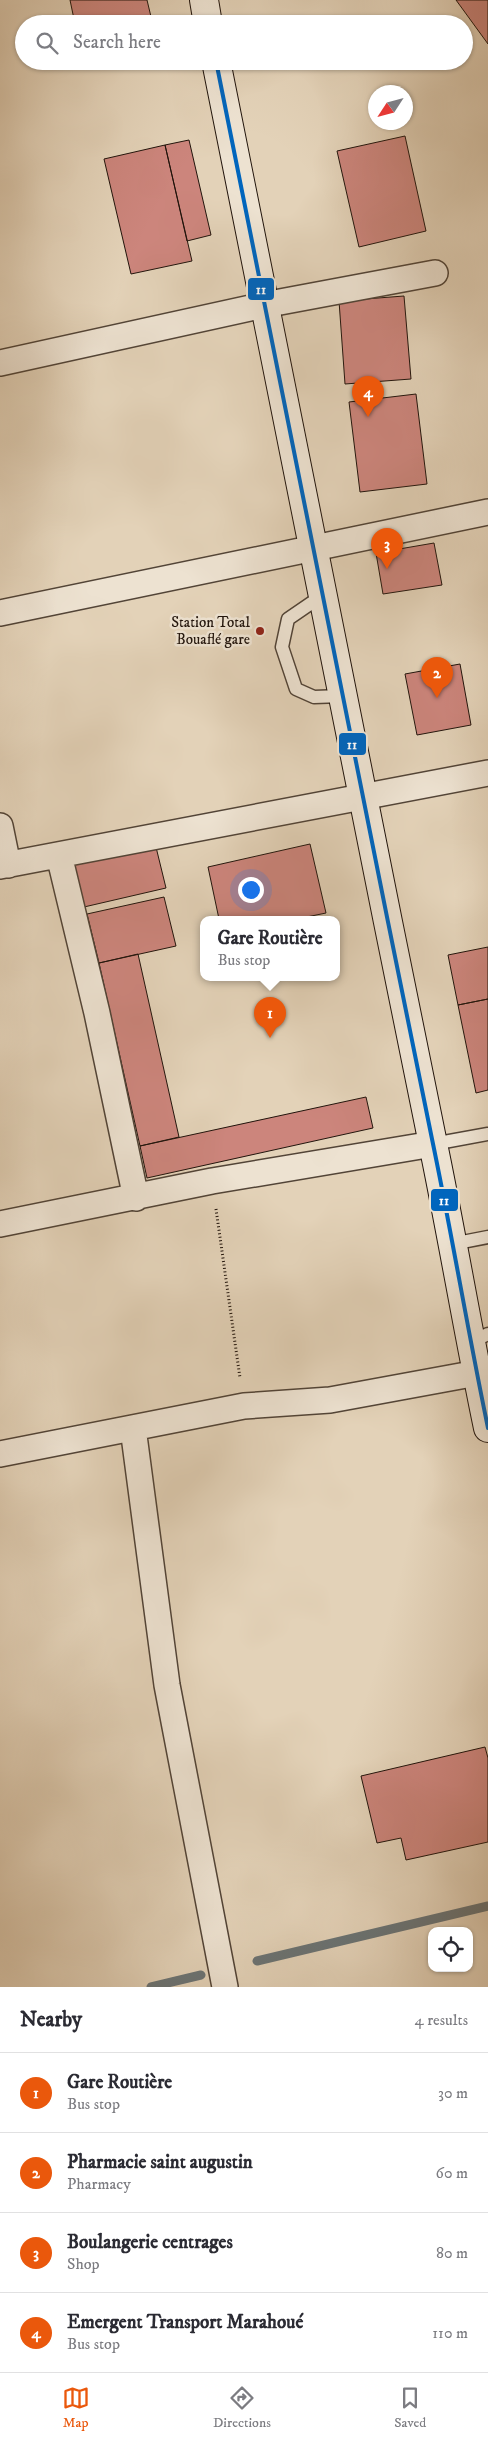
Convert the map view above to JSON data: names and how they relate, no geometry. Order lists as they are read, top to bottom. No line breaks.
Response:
{"places":["Station Total Bouaflé gare"],"lines":["transit line 11"],"north":"bottom left","page":{"search":"Search here","pins":["4","3","2","1"],"popup":["Gare Routière","Bus stop"],"heading":["Nearby","4 results"],"list":[{"mark":"1","name":"Gare Routière","note":"Bus stop","value":"30 m"},{"mark":"2","name":"Pharmacie saint augustin","note":"Pharmacy","value":"60 m"},{"mark":"3","name":"Boulangerie centrages","note":"Shop","value":"80 m"},{"mark":"4","name":"Emergent Transport Marahoué","note":"Bus stop","value":"110 m"}],"nav":["Map","Directions","Saved"]}}
